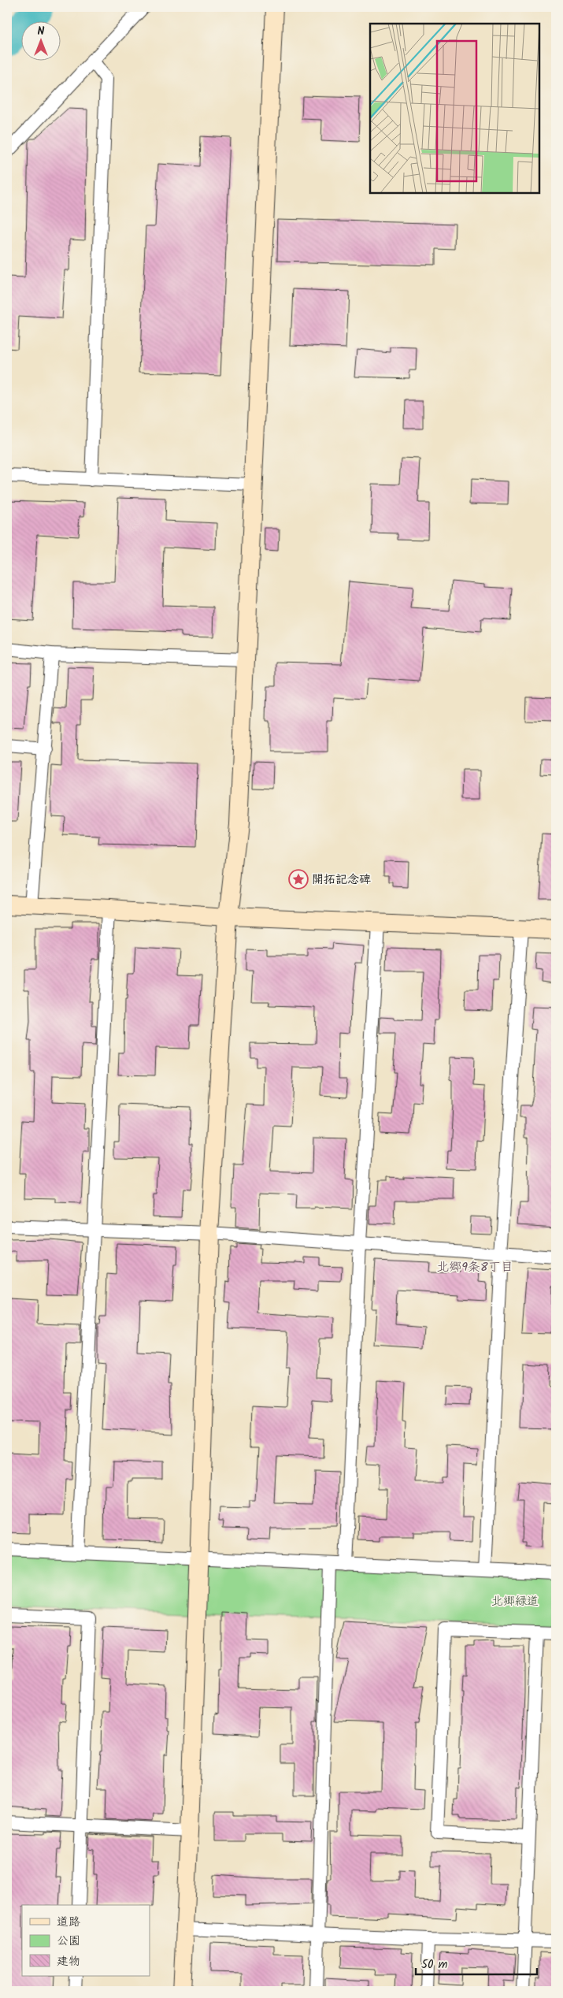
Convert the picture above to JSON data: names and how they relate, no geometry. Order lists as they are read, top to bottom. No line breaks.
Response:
{"districts":["北郷9条8丁目"],"parks":["北郷緑道"],"places":{"place":["開拓記念碑"]},"legend":["道路","公園","建物"],"scale_bar":"50 m","north":"top"}
